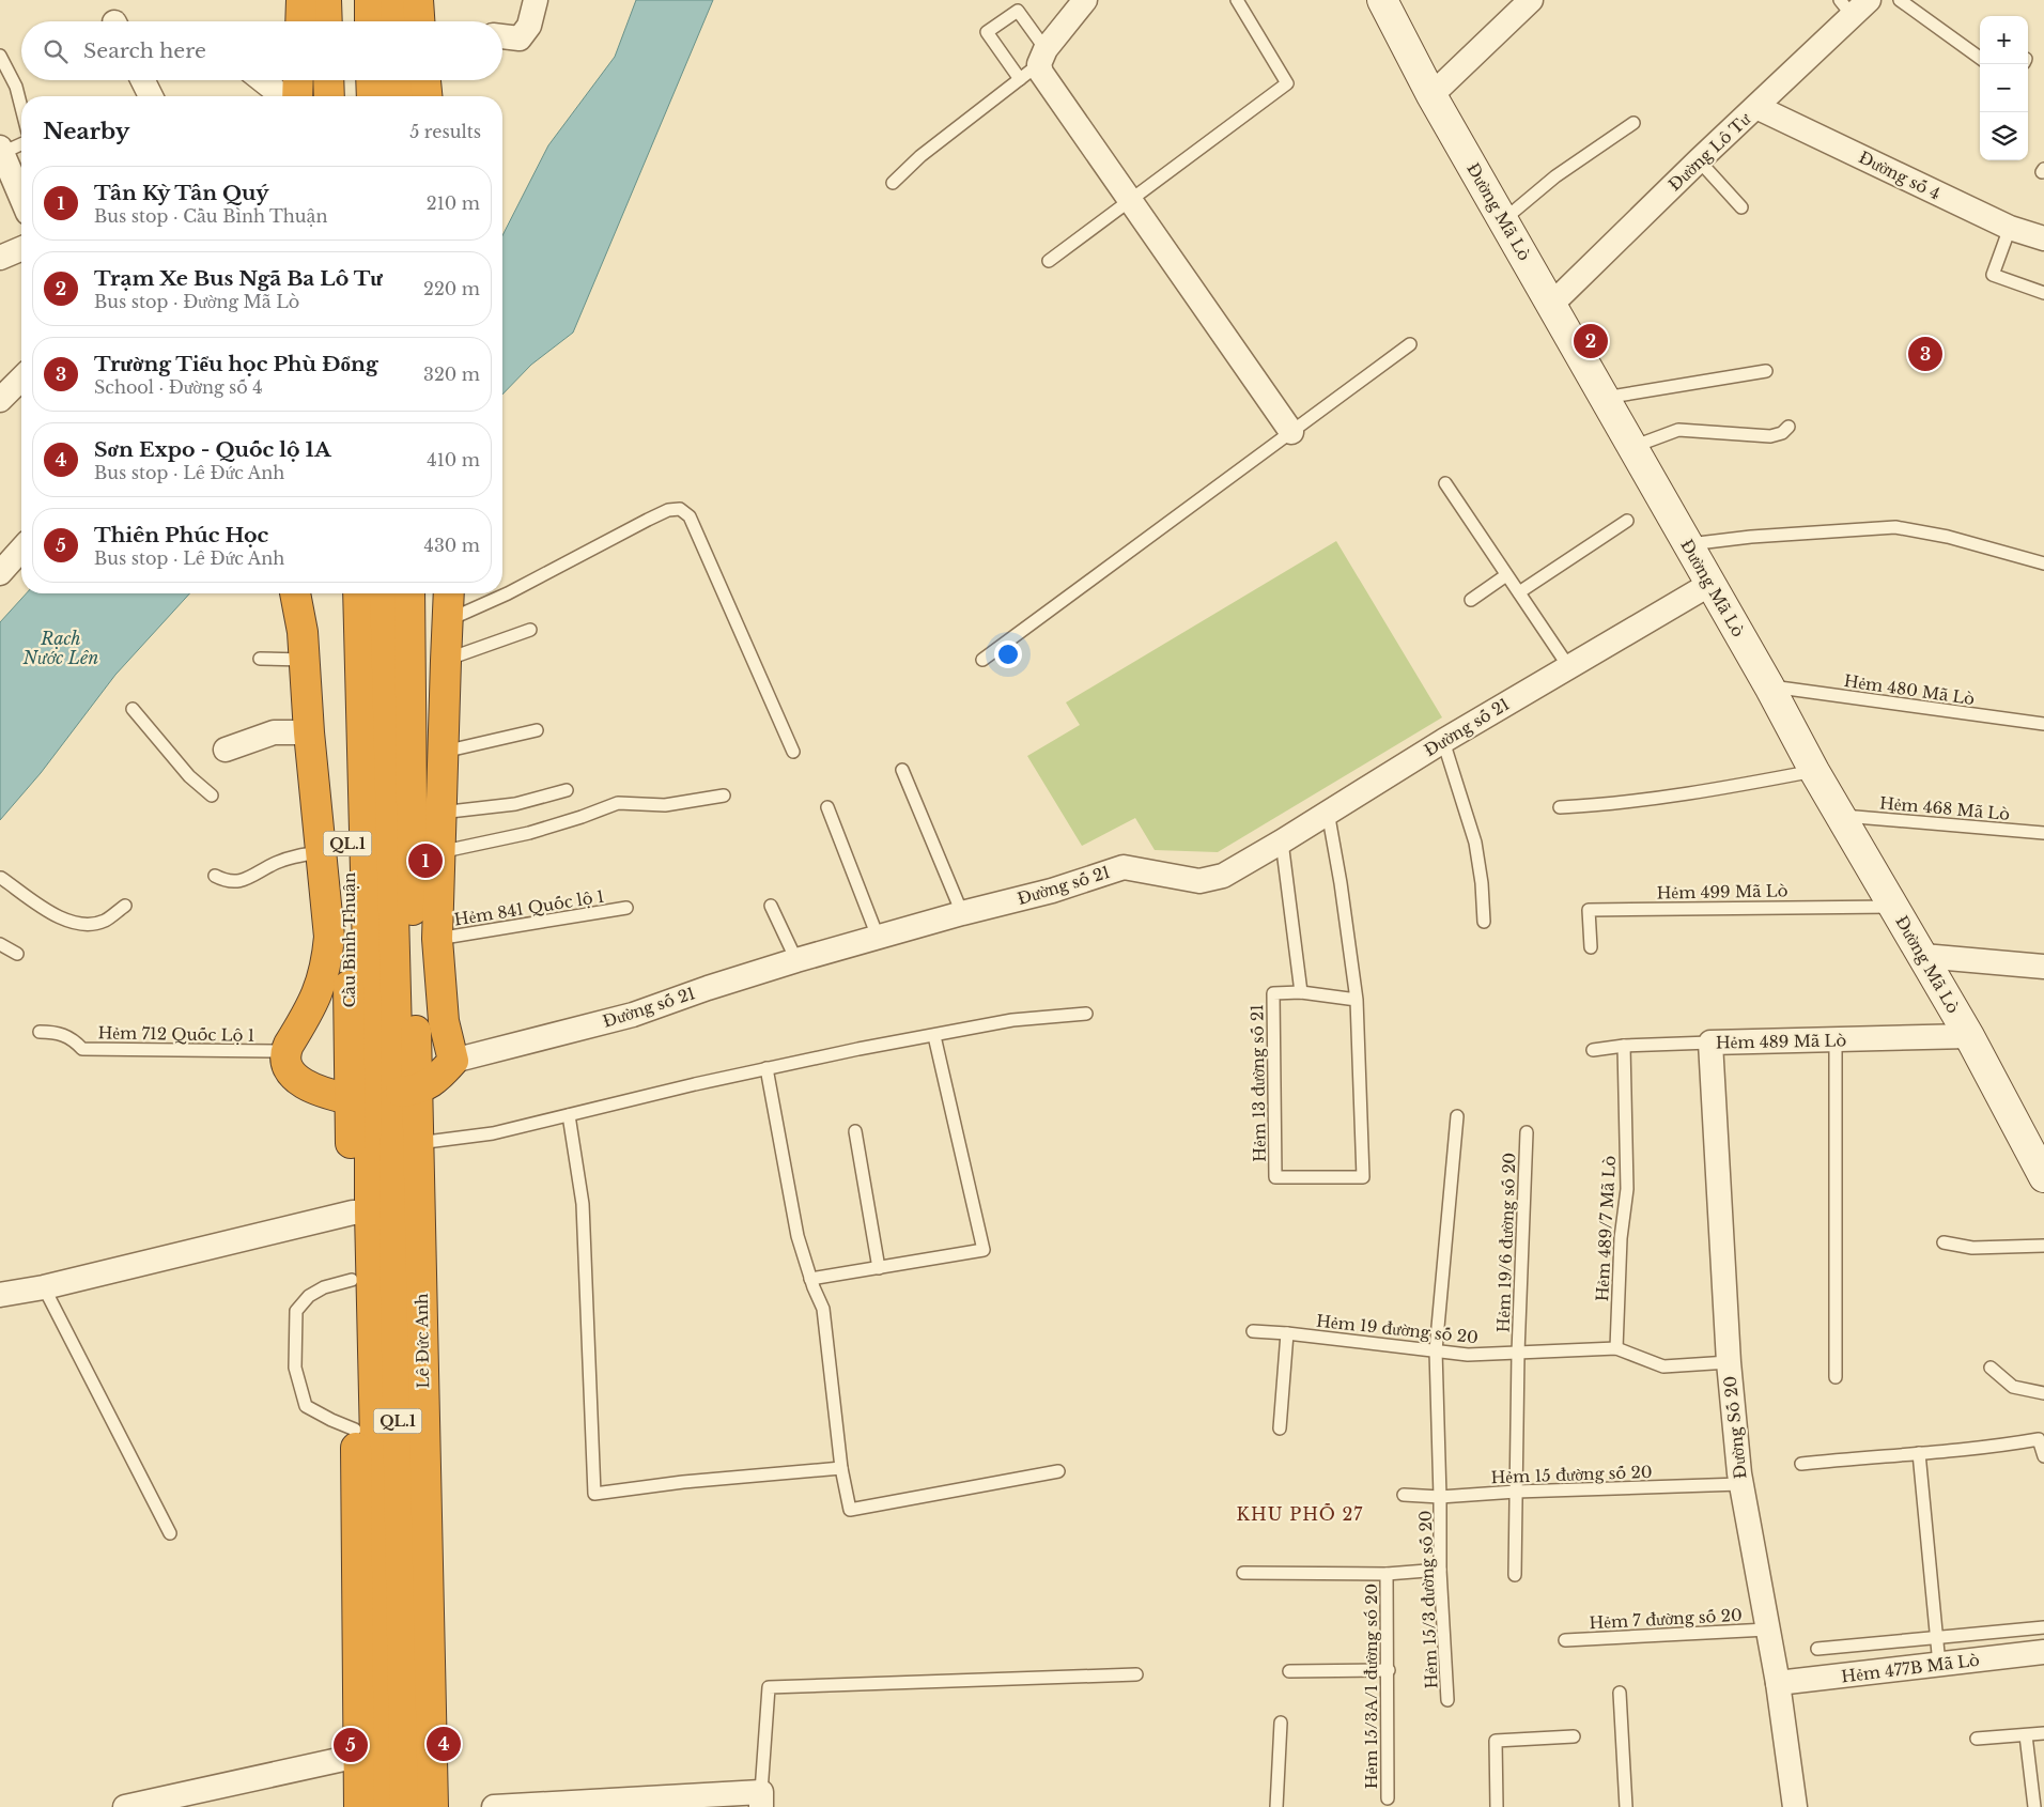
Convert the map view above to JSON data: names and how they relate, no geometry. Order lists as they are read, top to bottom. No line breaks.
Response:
{"streets":{"highway":["QL.1","Cầu Bình Thuận","Lê Đức Anh"],"main road":["Đường Mã Lò"],"street":["Đường Lô Tư","Đường số 4","Đường số 21","Hẻm 489 Mã Lò","Đường Số 20","Hẻm 477B Mã Lò"],"lane":["Hẻm 480 Mã Lò","Hẻm 468 Mã Lò","Hẻm 499 Mã Lò","Hẻm 841 Quốc lộ 1","Hẻm 712 Quốc Lộ 1","Hẻm 13 đường số 21","Hẻm 489/7 Mã Lò","Hẻm 19/6 đường số 20","Hẻm 19 đường số 20","Hẻm 15 đường số 20","Hẻm 15/3 đường số 20","Hẻm 7 đường số 20","Hẻm 15/3A/1 đường số 20"]},"crossings":[["Đường Lô Tư","Đường số 4"],["Đường Lô Tư","Đường Mã Lò"],["Đường Mã Lò","Hẻm 480 Mã Lò"],["Đường Mã Lò","Đường số 21"],["Đường Mã Lò","Hẻm 468 Mã Lò"],["Đường Mã Lò","Hẻm 499 Mã Lò"],["Đường Mã Lò","Hẻm 489 Mã Lò"],["QL.1","Cầu Bình Thuận"],["QL.1","Lê Đức Anh"],["Cầu Bình Thuận","Lê Đức Anh"],["Hẻm 489 Mã Lò","Hẻm 489/7 Mã Lò"],["Hẻm 489 Mã Lò","Đường Số 20"],["Hẻm 489/7 Mã Lò","Hẻm 19 đường số 20"],["Hẻm 19/6 đường số 20","Hẻm 19 đường số 20"],["Hẻm 19/6 đường số 20","Hẻm 15 đường số 20"],["Hẻm 19 đường số 20","Đường Số 20"],["Hẻm 19 đường số 20","Hẻm 15/3 đường số 20"],["Đường Số 20","Hẻm 15 đường số 20"],["Đường Số 20","Hẻm 7 đường số 20"],["Đường Số 20","Hẻm 477B Mã Lò"],["Hẻm 15 đường số 20","Hẻm 15/3 đường số 20"]],"districts":["KHU PHỐ 27"],"water":["Rạch Nước Lên"],"page":{"map_buttons":["+","−"],"search":"Search here","heading":["Nearby","5 results"],"list":[{"mark":"1","name":"Tân Kỳ Tân Quý","note":"Bus stop · Cầu Bình Thuận","value":"210 m"},{"mark":"2","name":"Trạm Xe Bus Ngã Ba Lô Tư","note":"Bus stop · Đường Mã Lò","value":"220 m"},{"mark":"3","name":"Trường Tiểu học Phù Đổng","note":"School · Đường số 4","value":"320 m"},{"mark":"4","name":"Sơn Expo - Quốc lộ 1A","note":"Bus stop · Lê Đức Anh","value":"410 m"},{"mark":"5","name":"Thiên Phúc Học","note":"Bus stop · Lê Đức Anh","value":"430 m"}],"pins":["2","3","1","4","5"]}}
